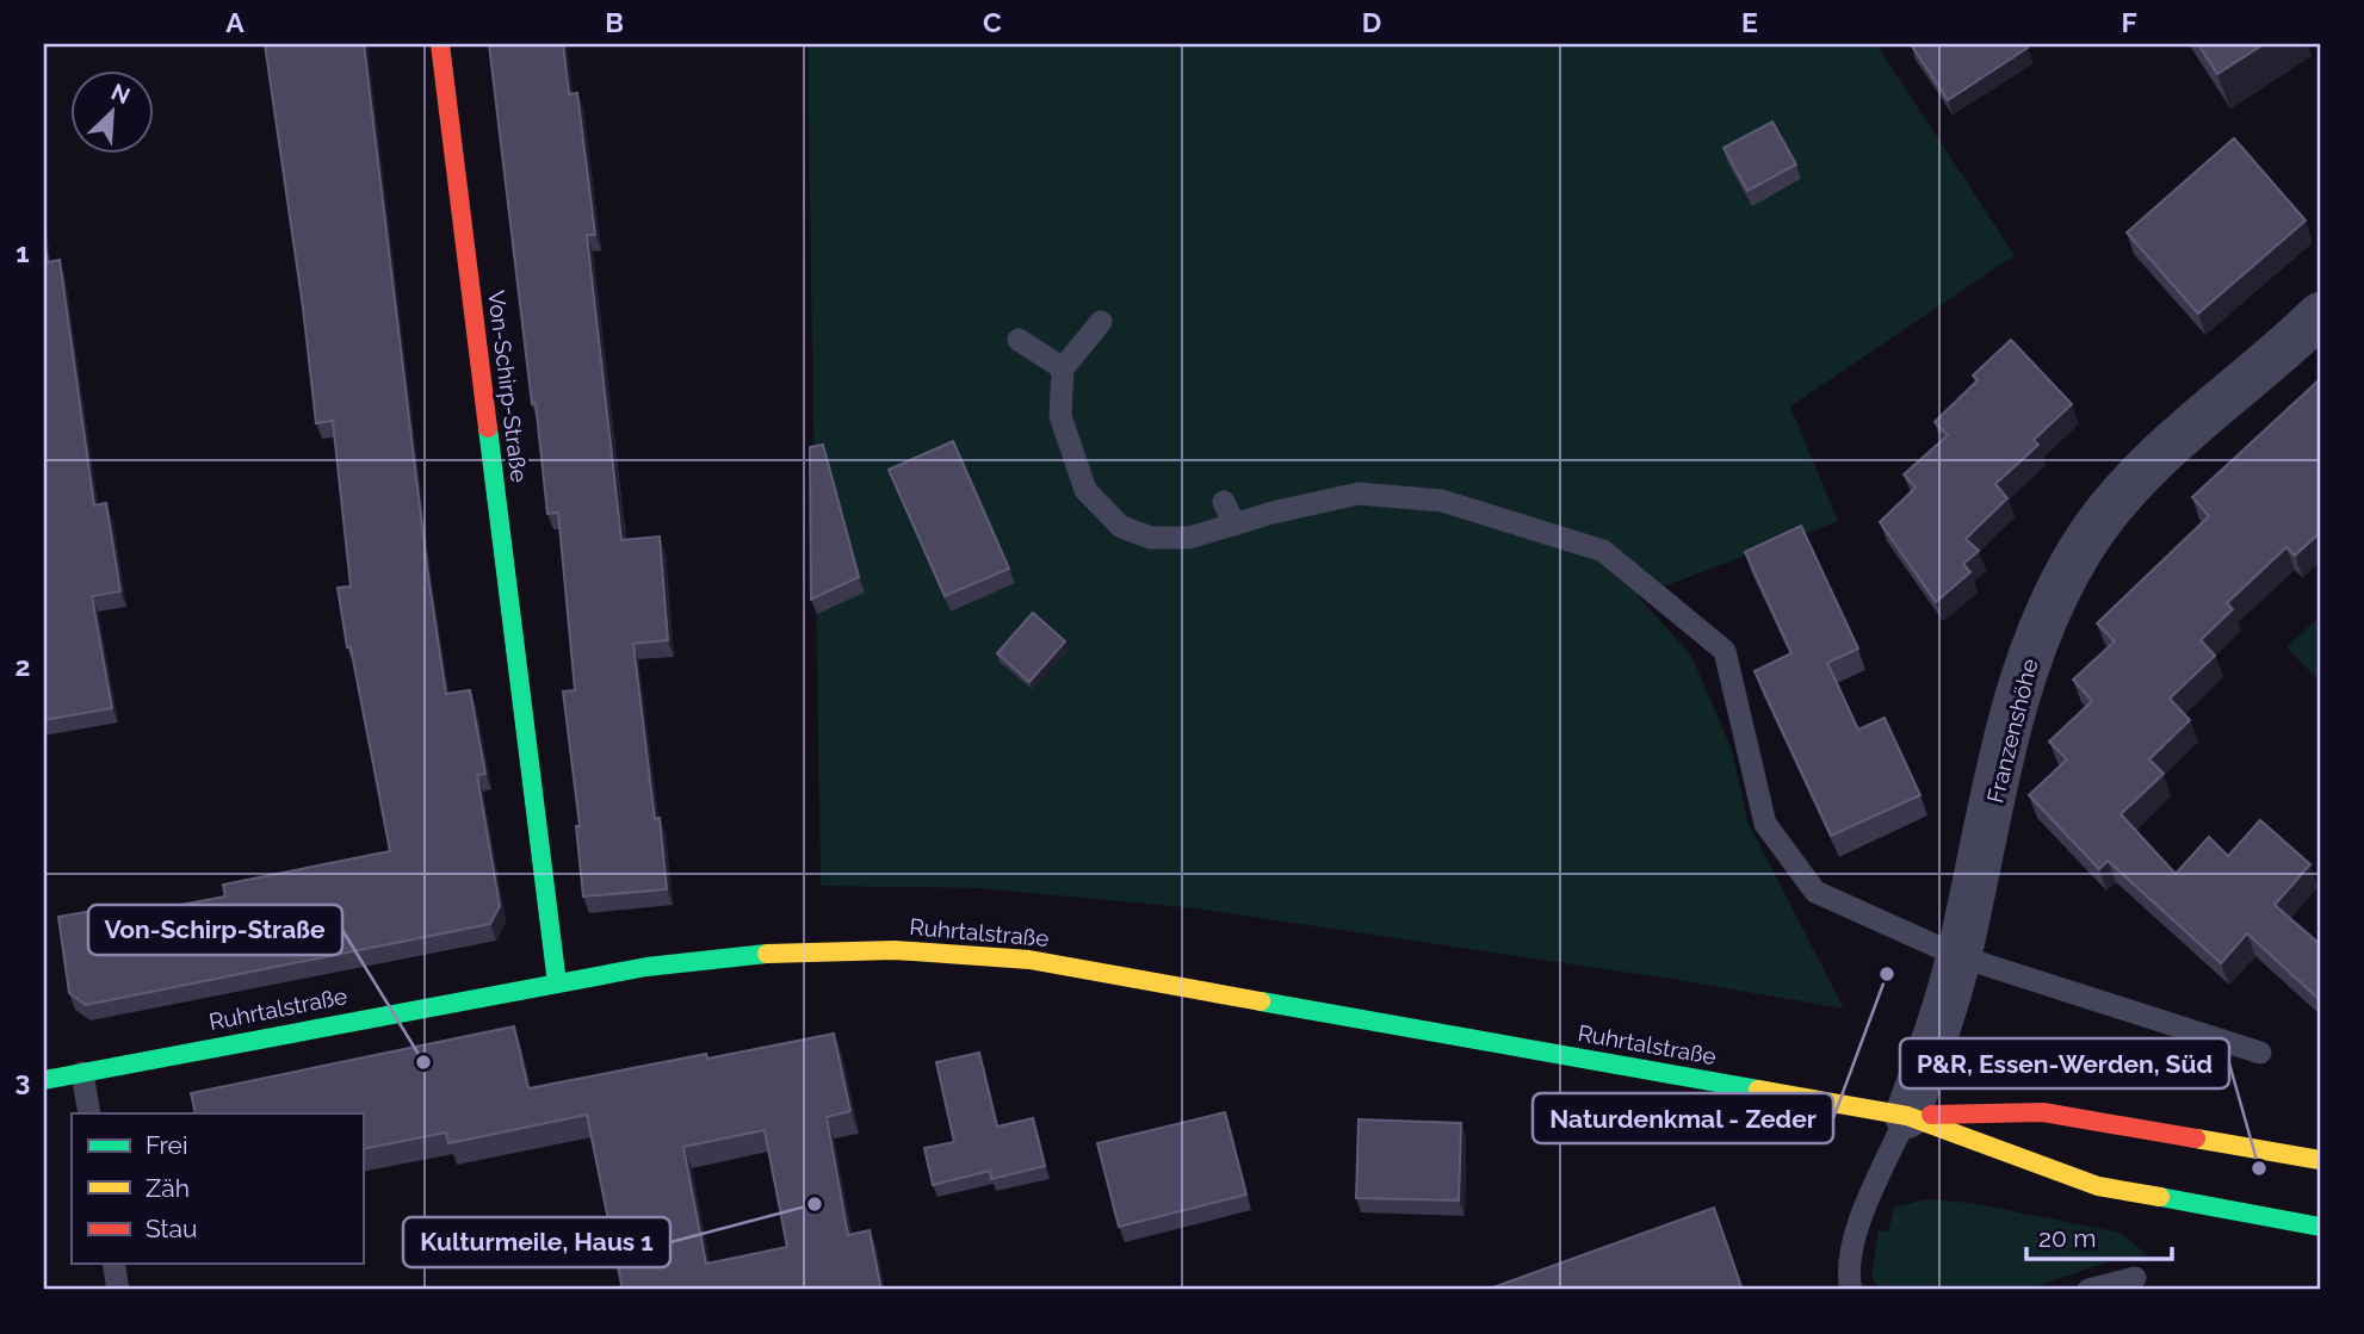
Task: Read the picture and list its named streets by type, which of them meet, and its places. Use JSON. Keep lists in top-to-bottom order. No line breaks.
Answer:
{"streets":{"main road":["Von-Schirp-Straße","Ruhrtalstraße"],"street":["Franzenshöhe"]},"crossings":[["Von-Schirp-Straße","Ruhrtalstraße"],["Franzenshöhe","Ruhrtalstraße"]],"places":["Naturdenkmal - Zeder","Von-Schirp-Straße","P&R, Essen-Werden, Süd","Kulturmeile, Haus 1"],"legend":["Frei","Zäh","Stau"],"scale_bar":"20 m","north":"top right","grid":{"columns":["A","B","C","D","E","F"],"rows":["1","2","3"]}}
